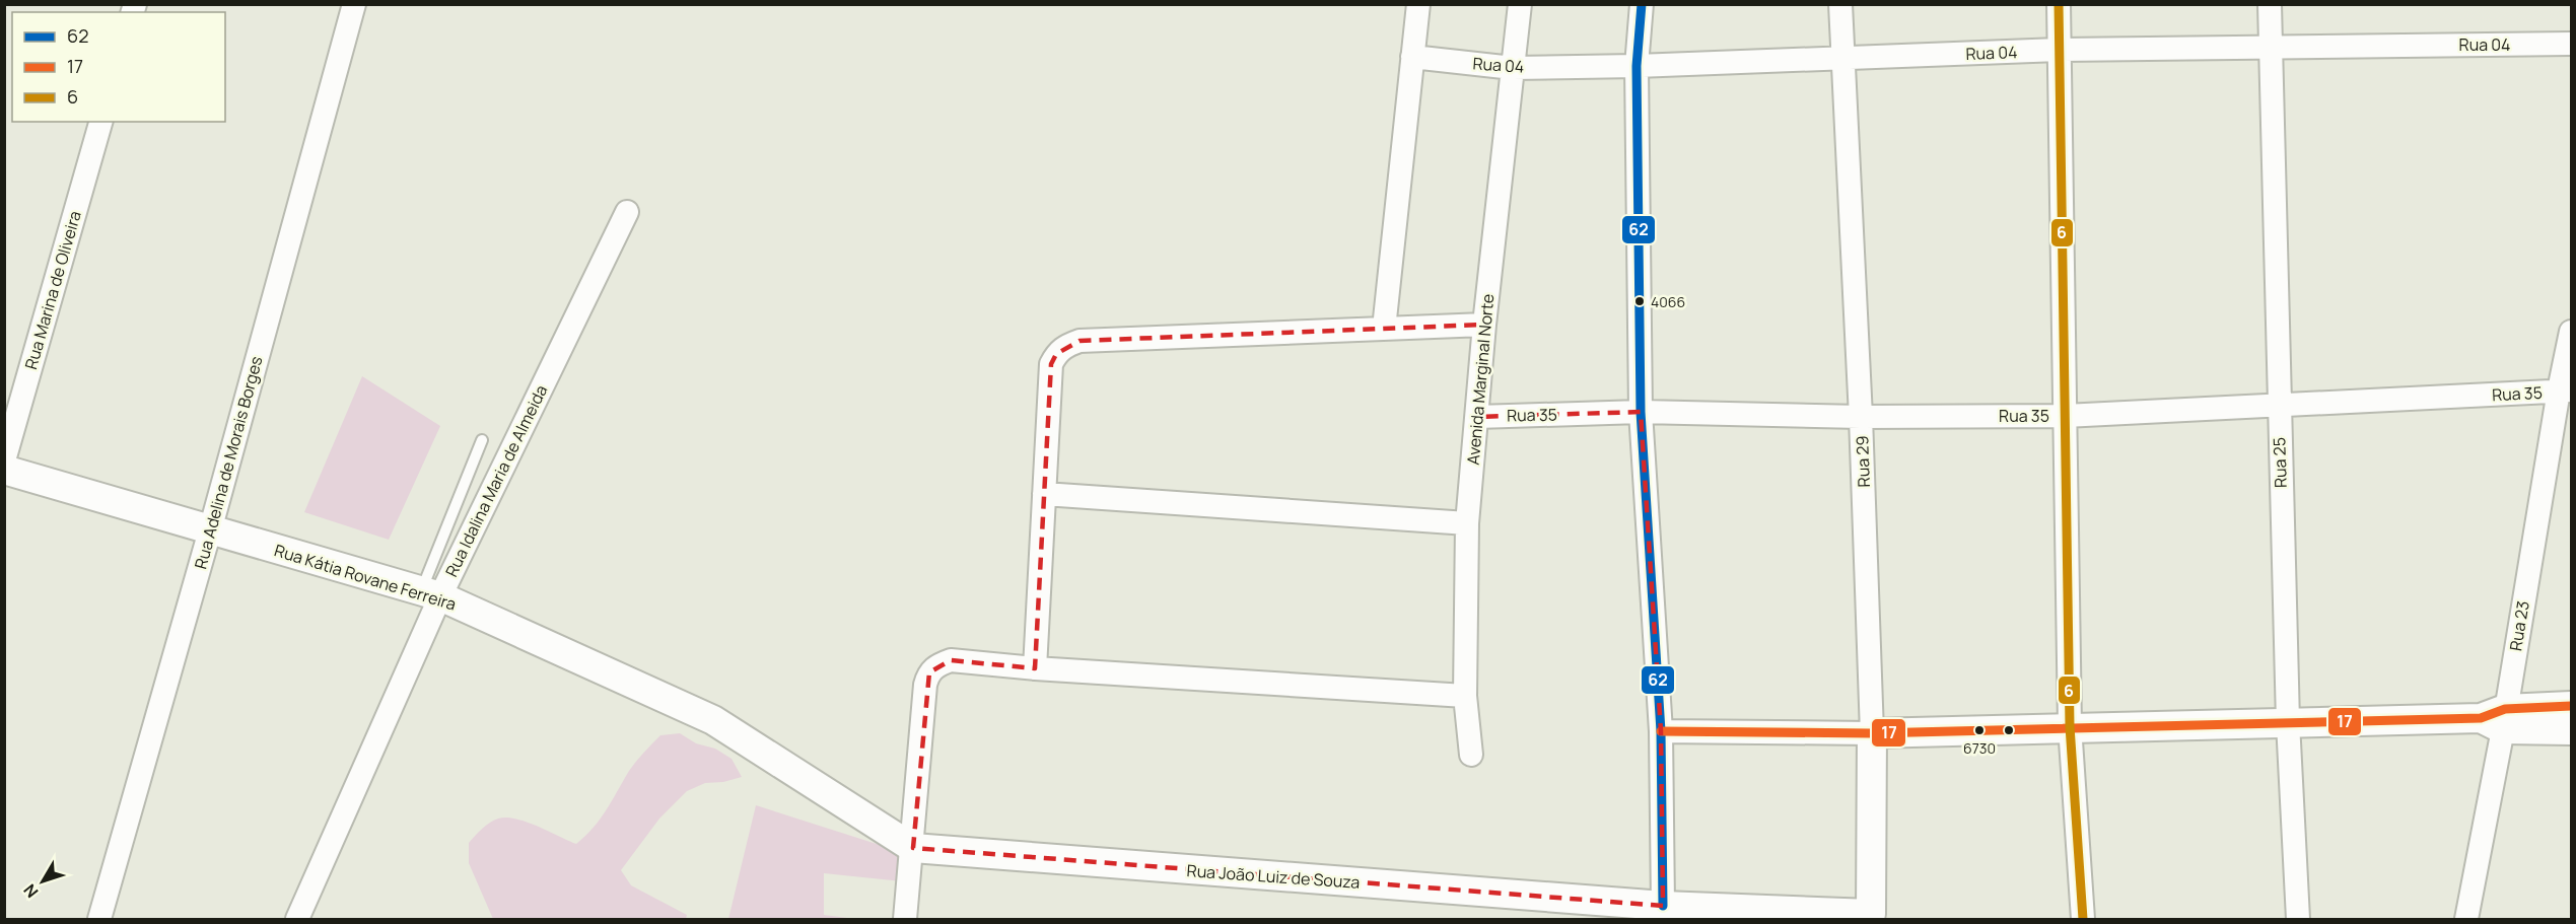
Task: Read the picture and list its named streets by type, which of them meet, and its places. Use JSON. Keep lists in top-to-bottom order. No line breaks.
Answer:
{"streets":{"street":["Rua 04","Rua Marina de Oliveira","Avenida Marginal Norte","Rua 35","Rua 29","Rua Adelina de Morais Borges","Rua 25","Rua Idalina Maria de Almeida","Rua Kátia Rovane Ferreira","Rua 23","Rua João Luiz de Souza"]},"crossings":[["Rua 04","Avenida Marginal Norte"],["Rua 04","Rua 29"],["Rua 04","Rua 25"],["Avenida Marginal Norte","Rua 35"],["Rua 35","Rua 29"],["Rua 35","Rua 25"],["Rua 35","Rua 23"],["Rua 29","Rua João Luiz de Souza"],["Rua Adelina de Morais Borges","Rua Kátia Rovane Ferreira"],["Rua Idalina Maria de Almeida","Rua Kátia Rovane Ferreira"],["Rua Kátia Rovane Ferreira","Rua João Luiz de Souza"]],"places":["4066","6730"],"lines":["transit line 62","transit line 6","transit line 17"],"legend":["62","17","6"],"north":"bottom left"}
